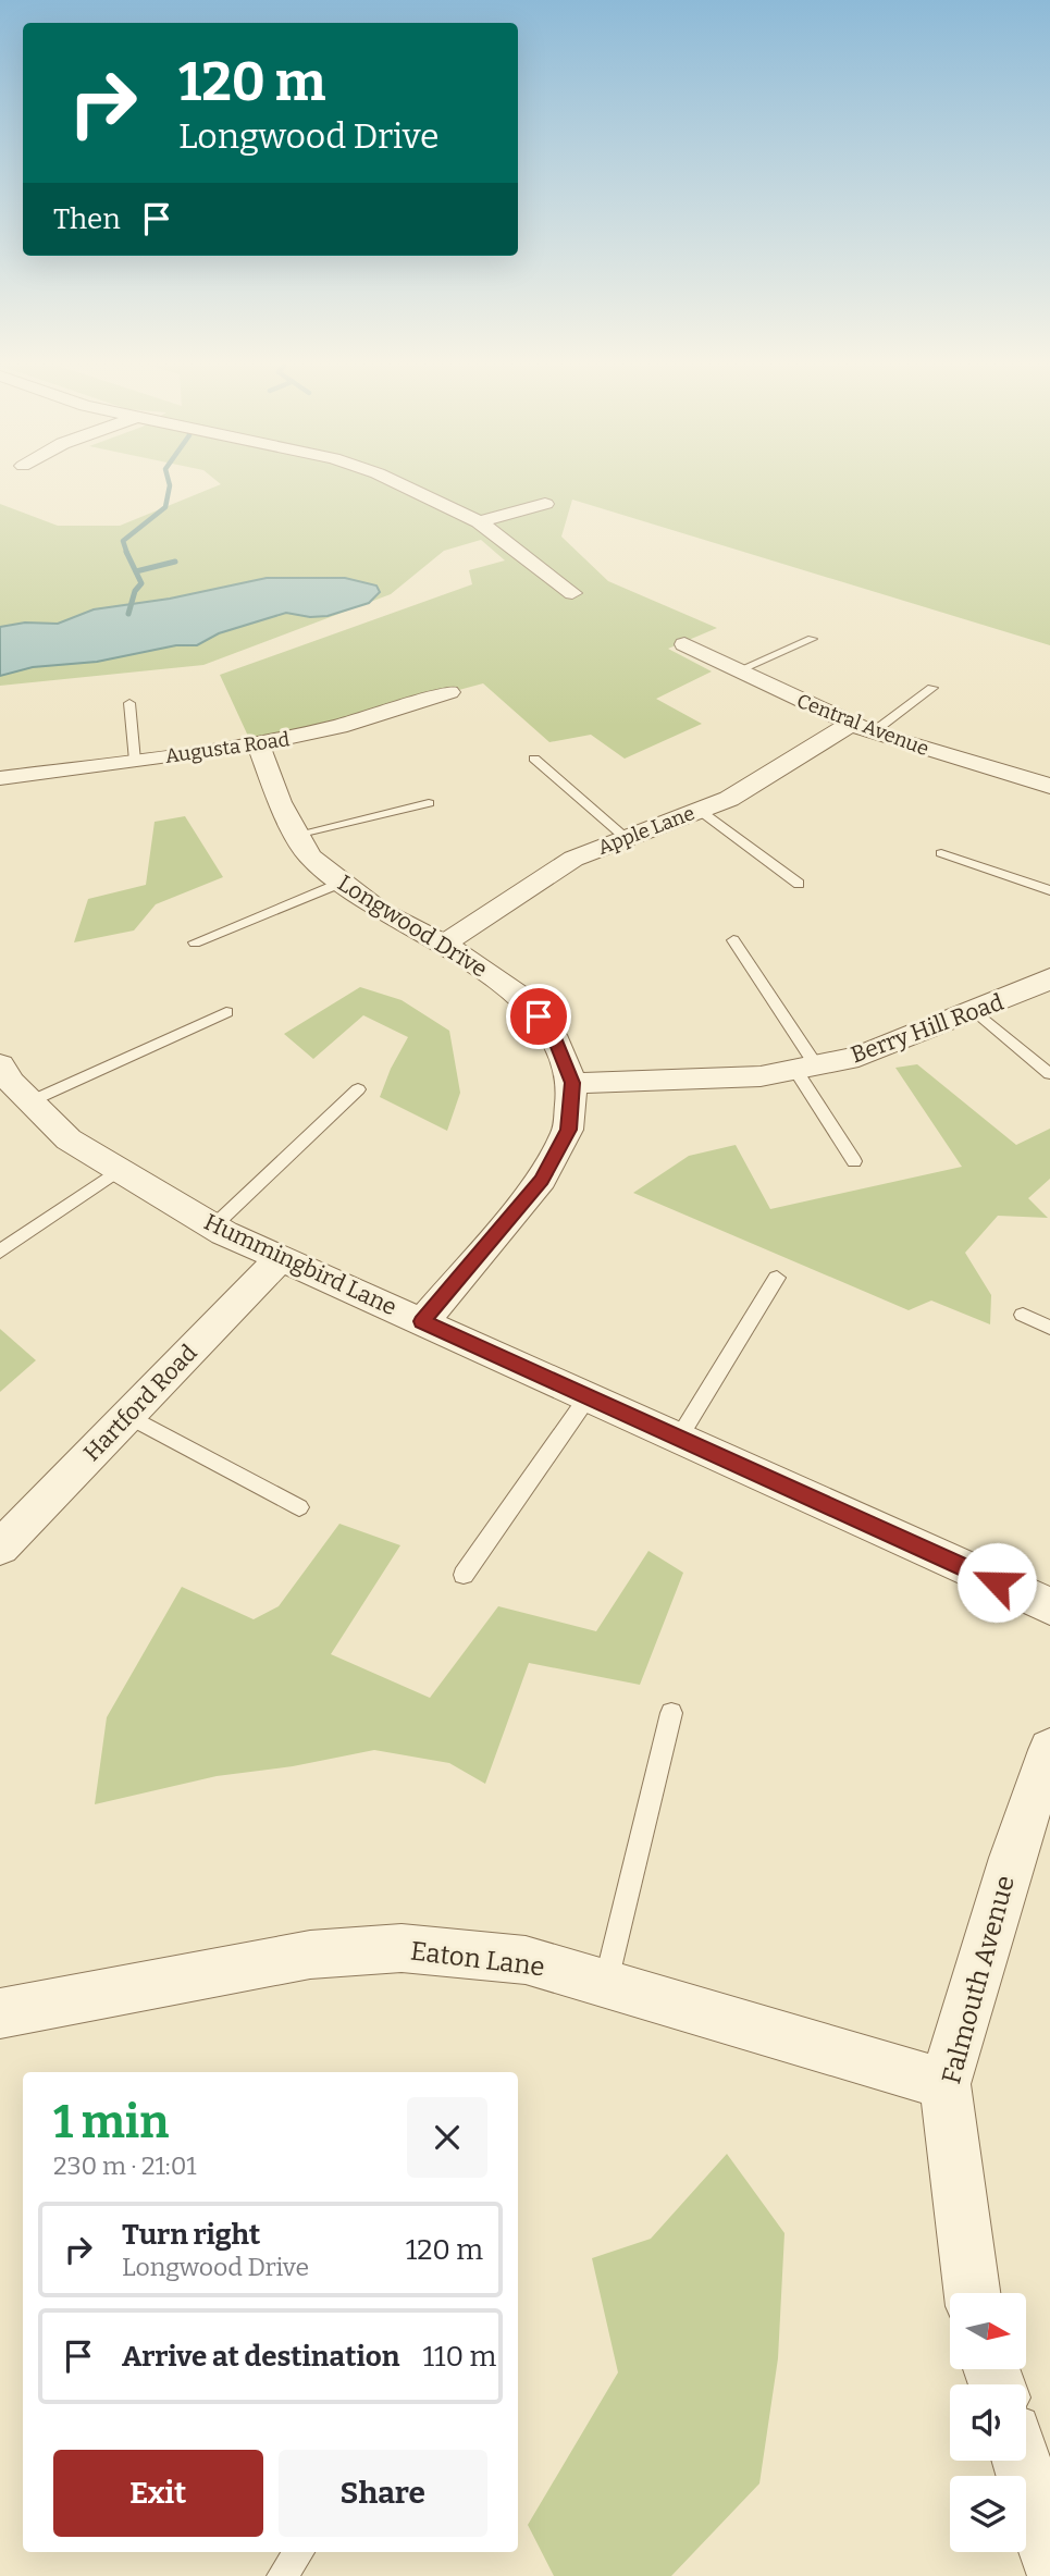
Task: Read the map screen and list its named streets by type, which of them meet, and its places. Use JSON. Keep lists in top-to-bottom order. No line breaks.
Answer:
{"streets":{"street":["Central Avenue","Augusta Road","Apple Lane","Longwood Drive","Berry Hill Road","Hummingbird Lane","Hartford Road","Eaton Lane","Falmouth Avenue"]},"crossings":[["Central Avenue","Apple Lane"],["Augusta Road","Longwood Drive"],["Apple Lane","Longwood Drive"],["Longwood Drive","Berry Hill Road"],["Longwood Drive","Hummingbird Lane"],["Hummingbird Lane","Hartford Road"],["Eaton Lane","Falmouth Avenue"]],"north":"right","page":{"turn":["120 m","Longwood Drive"],"then":"Then","heading":["1 min","230 m · 21:01"],"list":[{"name":"Turn right","note":"Longwood Drive","value":"120 m"},{"name":"Arrive at destination","value":"110 m"}],"buttons":["Exit","Share"]}}
